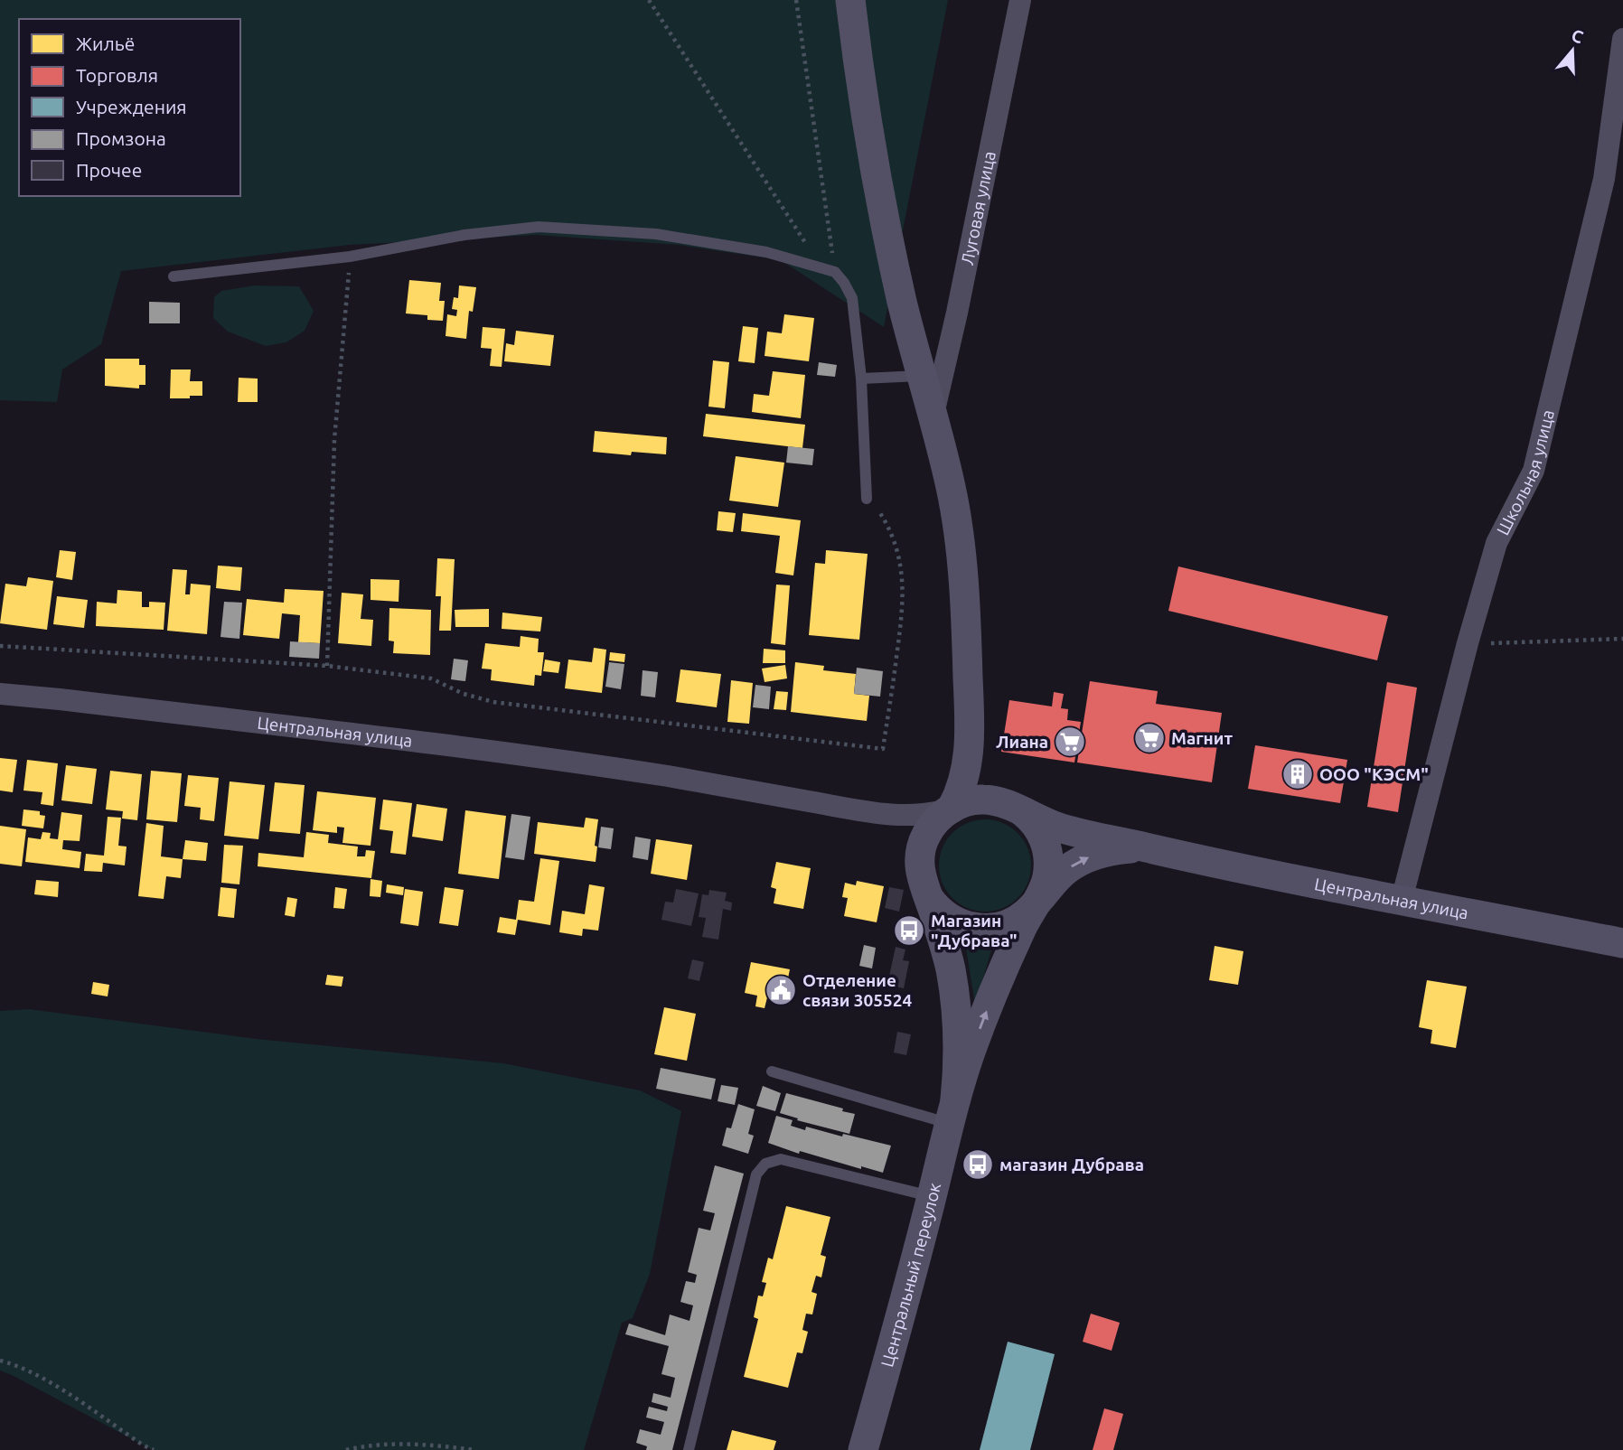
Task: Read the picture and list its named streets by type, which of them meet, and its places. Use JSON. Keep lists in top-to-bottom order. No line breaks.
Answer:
{"streets":{"main road":["Центральная улица","Центральный переулок"],"street":["Луговая улица","Школьная улица"]},"crossings":[["Школьная улица","Центральная улица"]],"places":{"supermarket":["Магнит","Лиана"],"building":["ООО \"КЭСМ\""],"bus stop":["Магазин \"Дубрава\"","магазин Дубрава"],"public building":["Отделение связи 305524"]},"legend":["Жильё","Торговля","Учреждения","Промзона","Прочее"],"north":"top"}
